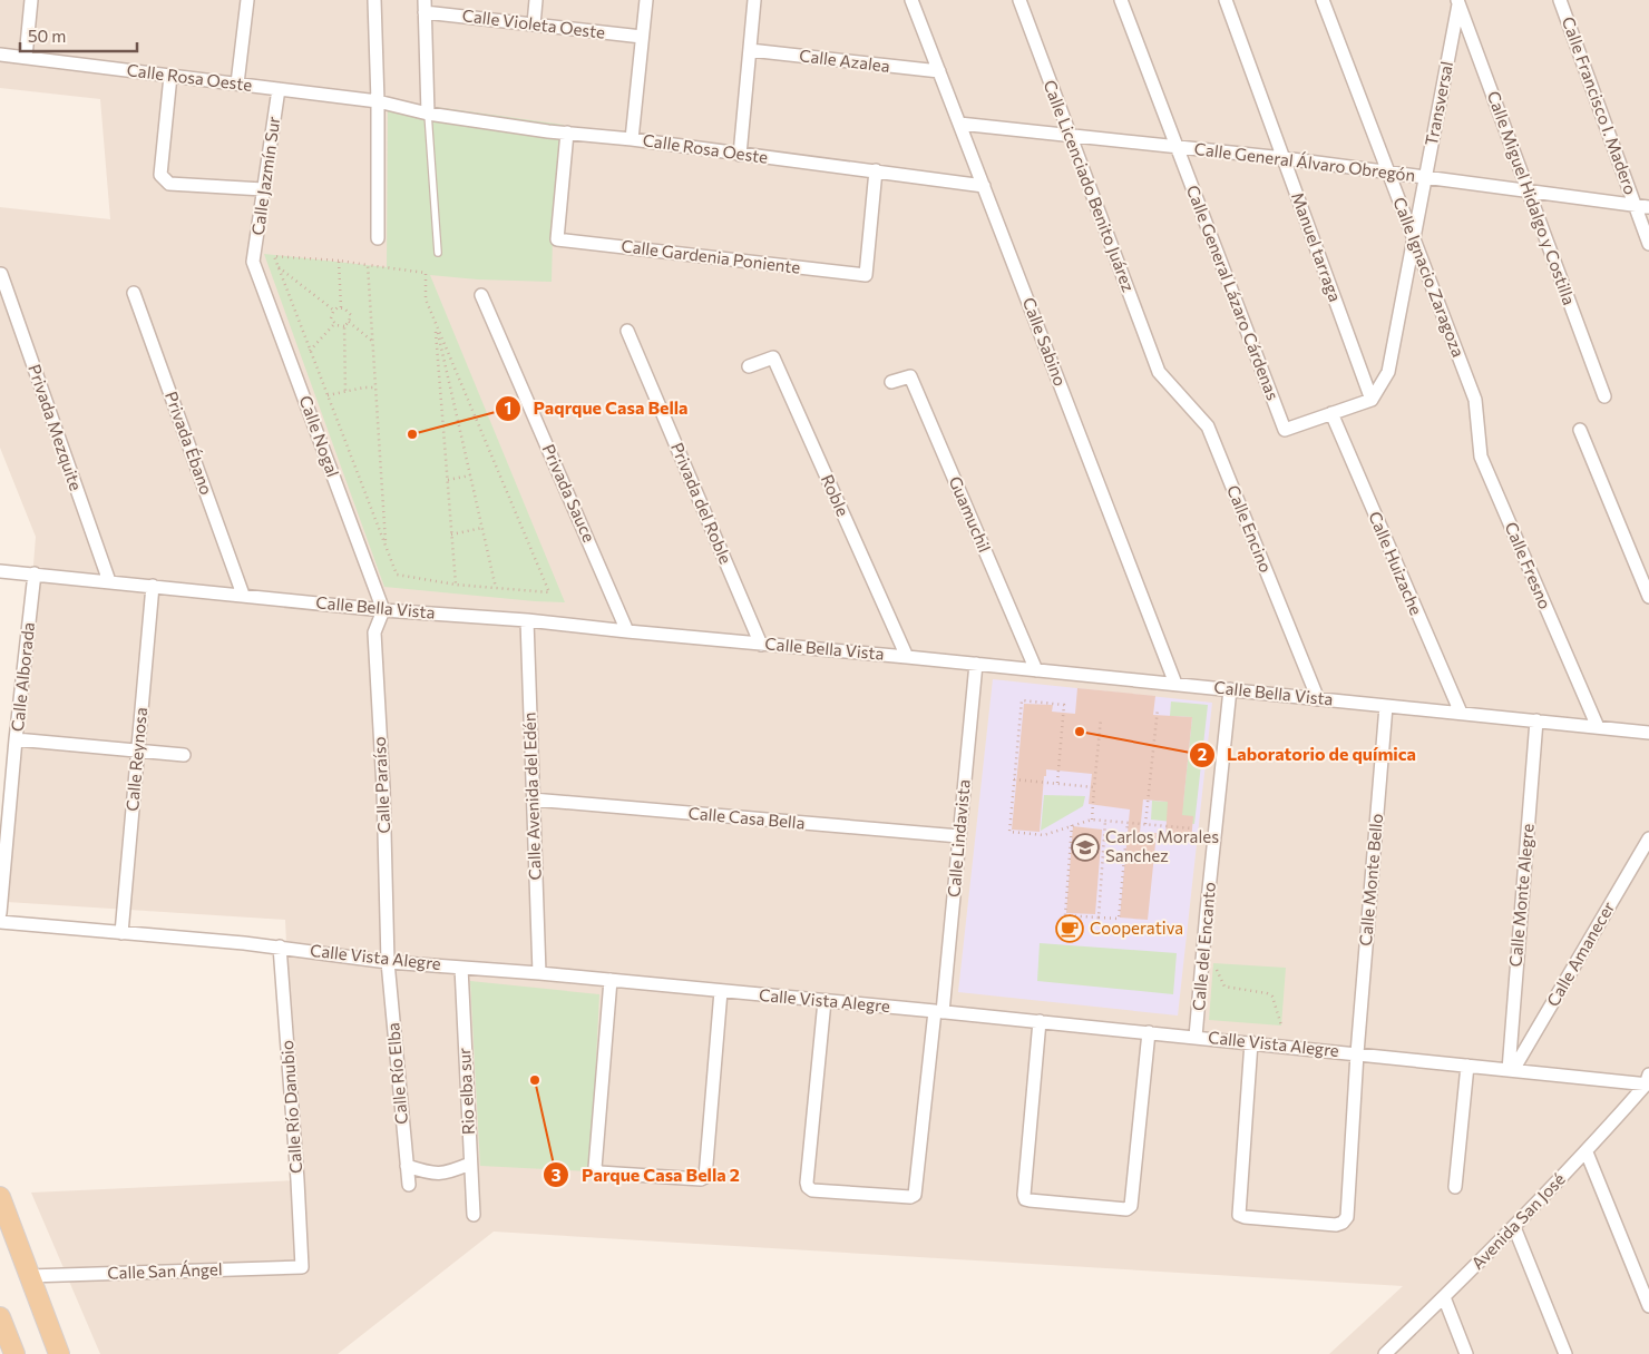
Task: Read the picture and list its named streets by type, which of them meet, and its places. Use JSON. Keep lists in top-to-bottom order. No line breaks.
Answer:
{"streets":{"street":["Calle Violeta Oeste","Calle Azalea","Calle Rosa Oeste","Transversal","Calle Francisco I. Madero","Calle General Álvaro Obregón","Calle Jazmín Sur","Calle Licenciado Benito Juárez","Calle Miguel Hidalgo y Costilla","Manuel tarraga","Calle Gardenia Poniente","Calle Ignacio Zaragoza","Calle General Lázaro Cárdenas","Calle Sabino","Privada Mezquite","Calle Nogal","Privada Ébano","Privada Sauce","Roble","Privada del Roble","Guamuchil","Calle Encino","Calle Huizache","Calle Fresno","Calle Bella Vista","Calle Alborada","Calle Reynosa","Calle Paraíso","Calle Avenida del Edén","Calle Casa Bella","Calle Lindavista","Calle Monte Bello","Calle Monte Alegre","Calle del Encanto","Calle Amanecer","Calle Vista Alegre","Calle Río Elba","Rio elba sur","Calle Río Danubio","Avenida San José","Calle San Ángel"]},"crossings":[["Calle Azalea","Calle Sabino"],["Calle Rosa Oeste","Calle Jazmín Sur"],["Calle Rosa Oeste","Calle Gardenia Poniente"],["Calle Rosa Oeste","Calle Sabino"],["Transversal","Calle General Álvaro Obregón"],["Transversal","Calle Miguel Hidalgo y Costilla"],["Transversal","Manuel tarraga"],["Transversal","Calle Ignacio Zaragoza"],["Calle Francisco I. Madero","Calle General Álvaro Obregón"],["Calle General Álvaro Obregón","Calle Licenciado Benito Juárez"],["Calle General Álvaro Obregón","Calle Miguel Hidalgo y Costilla"],["Calle General Álvaro Obregón","Manuel tarraga"],["Calle General Álvaro Obregón","Calle Ignacio Zaragoza"],["Calle General Álvaro Obregón","Calle General Lázaro Cárdenas"],["Calle General Álvaro Obregón","Calle Sabino"],["Calle Jazmín Sur","Calle Nogal"],["Calle Licenciado Benito Juárez","Calle Encino"],["Calle Ignacio Zaragoza","Calle Fresno"],["Calle General Lázaro Cárdenas","Calle Huizache"],["Calle Sabino","Calle Bella Vista"],["Privada Mezquite","Calle Bella Vista"],["Calle Nogal","Calle Bella Vista"],["Calle Nogal","Calle Paraíso"],["Privada Ébano","Calle Bella Vista"],["Privada Sauce","Calle Bella Vista"],["Roble","Calle Bella Vista"],["Privada del Roble","Calle Bella Vista"],["Guamuchil","Calle Bella Vista"],["Calle Encino","Calle Bella Vista"],["Calle Huizache","Calle Bella Vista"],["Calle Fresno","Calle Bella Vista"],["Calle Bella Vista","Calle Alborada"],["Calle Bella Vista","Calle Reynosa"],["Calle Bella Vista","Calle Paraíso"],["Calle Bella Vista","Calle Avenida del Edén"],["Calle Bella Vista","Calle Lindavista"],["Calle Bella Vista","Calle Monte Bello"],["Calle Bella Vista","Calle Monte Alegre"],["Calle Bella Vista","Calle del Encanto"],["Calle Reynosa","Calle Vista Alegre"],["Calle Paraíso","Calle Vista Alegre"],["Calle Paraíso","Calle Río Elba"],["Calle Avenida del Edén","Calle Casa Bella"],["Calle Avenida del Edén","Calle Vista Alegre"],["Calle Casa Bella","Calle Lindavista"],["Calle Lindavista","Calle Vista Alegre"],["Calle Monte Bello","Calle Vista Alegre"],["Calle Monte Alegre","Calle Amanecer"],["Calle Monte Alegre","Calle Vista Alegre"],["Calle del Encanto","Calle Vista Alegre"],["Calle Amanecer","Calle Vista Alegre"],["Calle Vista Alegre","Calle Río Elba"],["Calle Vista Alegre","Rio elba sur"],["Calle Vista Alegre","Calle Río Danubio"],["Calle Vista Alegre","Avenida San José"],["Calle Río Danubio","Calle San Ángel"]],"places":{"other":["Paqrque Casa Bella","Laboratorio de química","Parque Casa Bella 2"],"school or university":["Carlos Morales Sanchez"],"cafe":["Cooperativa"]},"scale_bar":"50 m"}
